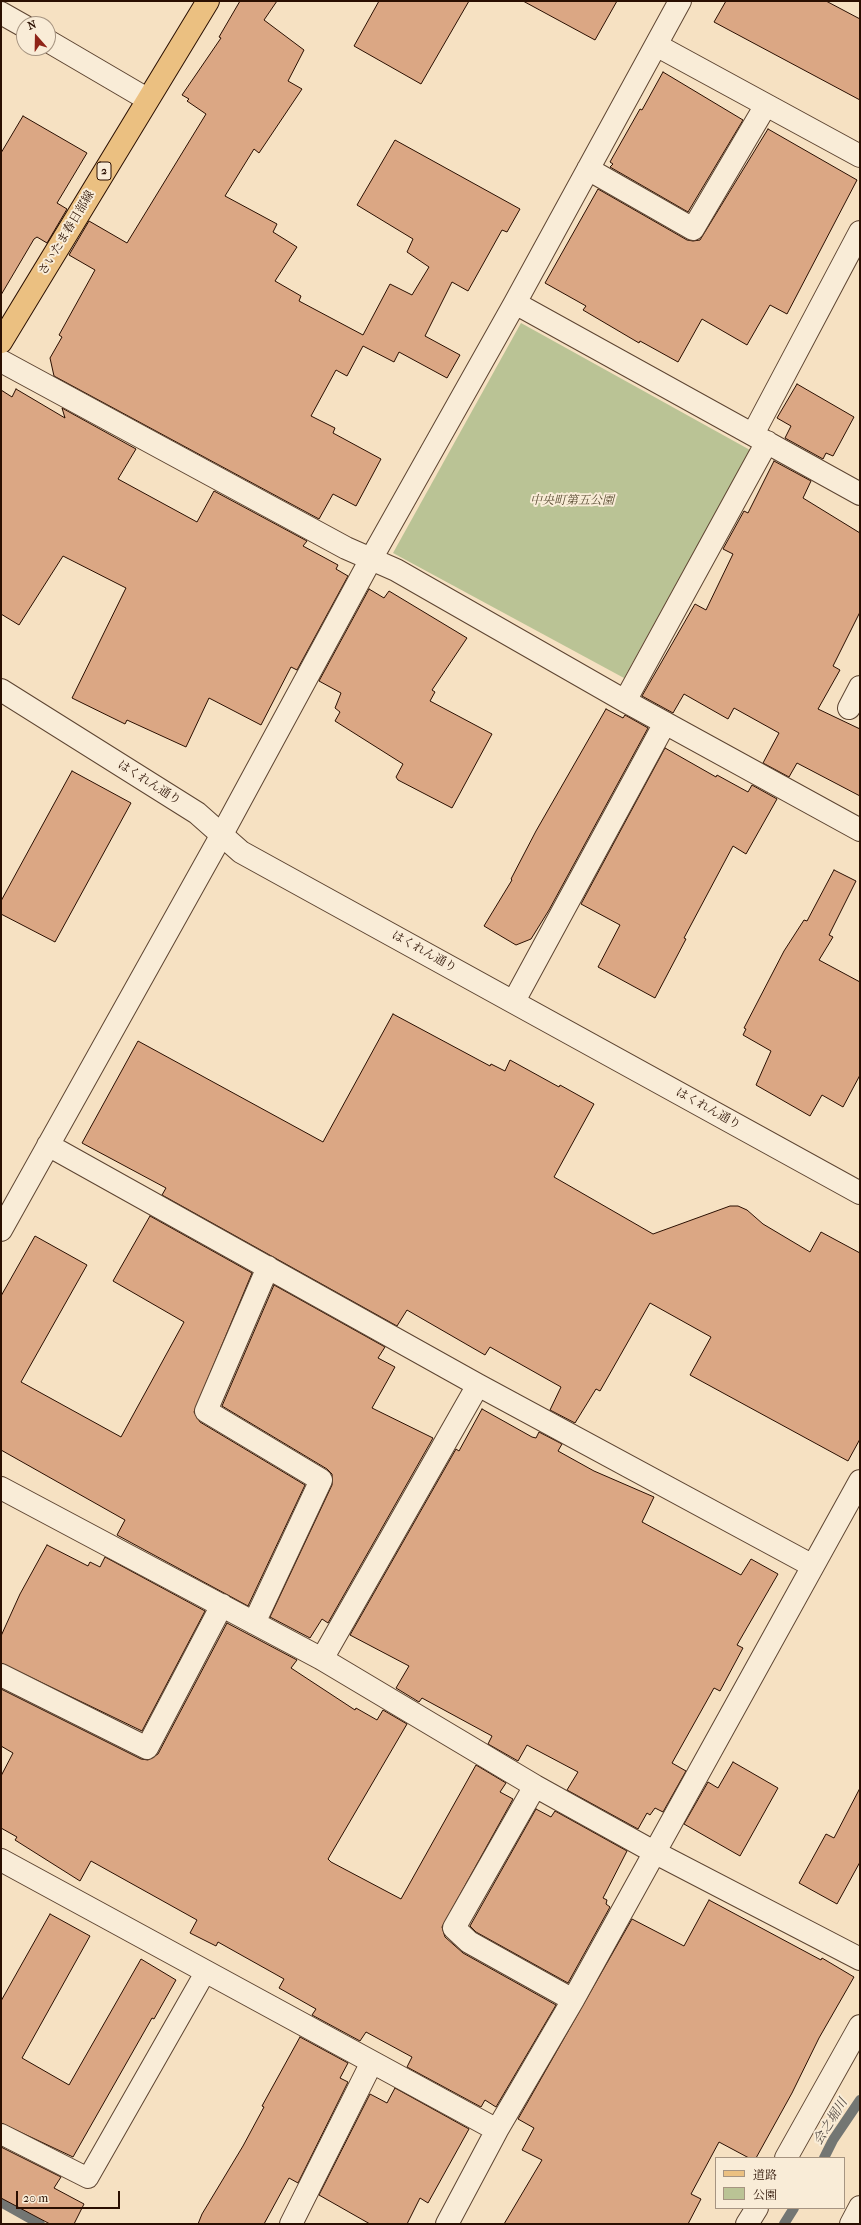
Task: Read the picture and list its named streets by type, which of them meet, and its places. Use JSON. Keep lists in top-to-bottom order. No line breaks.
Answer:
{"streets":{"main road":["2","さいたま春日部線"],"street":["はくれん通り"]},"water":["会之堀川"],"parks":["中央町第五公園"],"legend":["道路","公園"],"scale_bar":"20 m","north":"top"}
